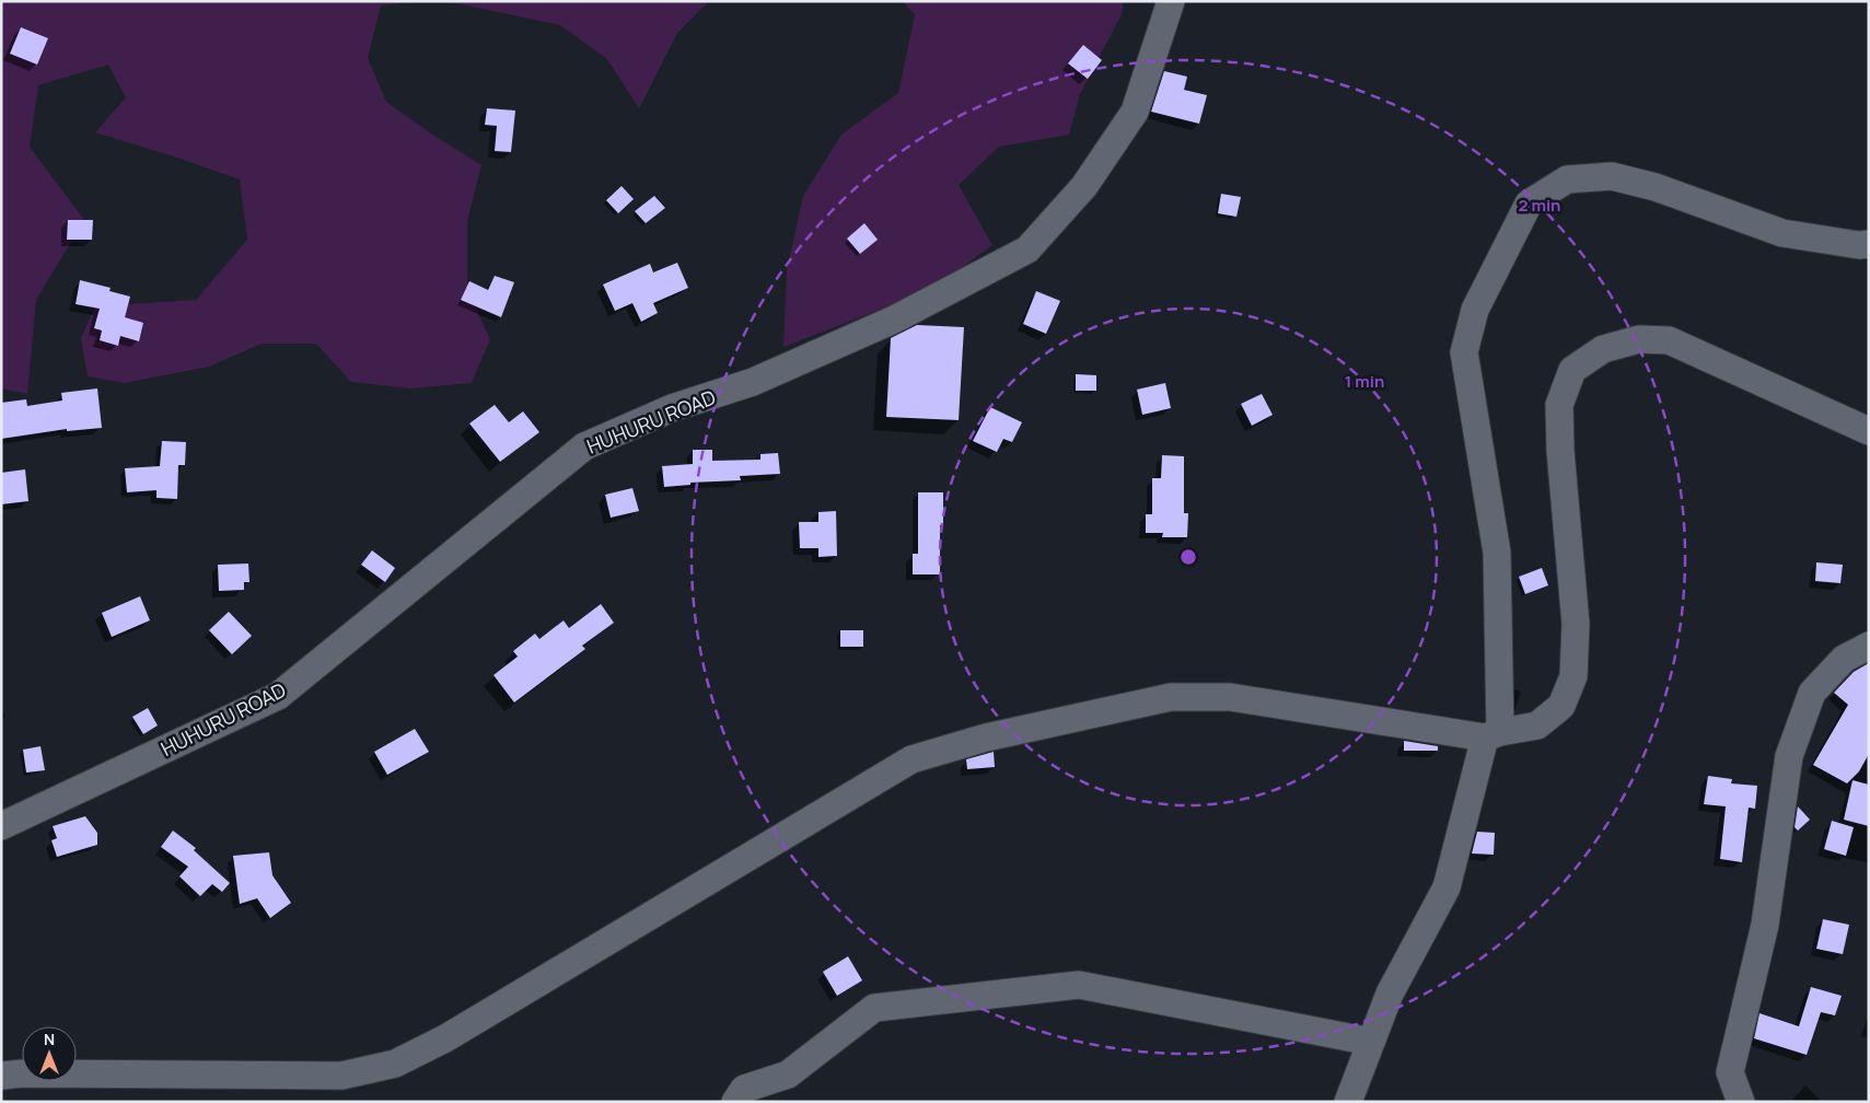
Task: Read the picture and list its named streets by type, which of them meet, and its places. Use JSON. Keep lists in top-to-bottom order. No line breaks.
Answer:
{"streets":{"street":["HUHURU ROAD"]},"north":"top","rings":["2 min","1 min"]}
